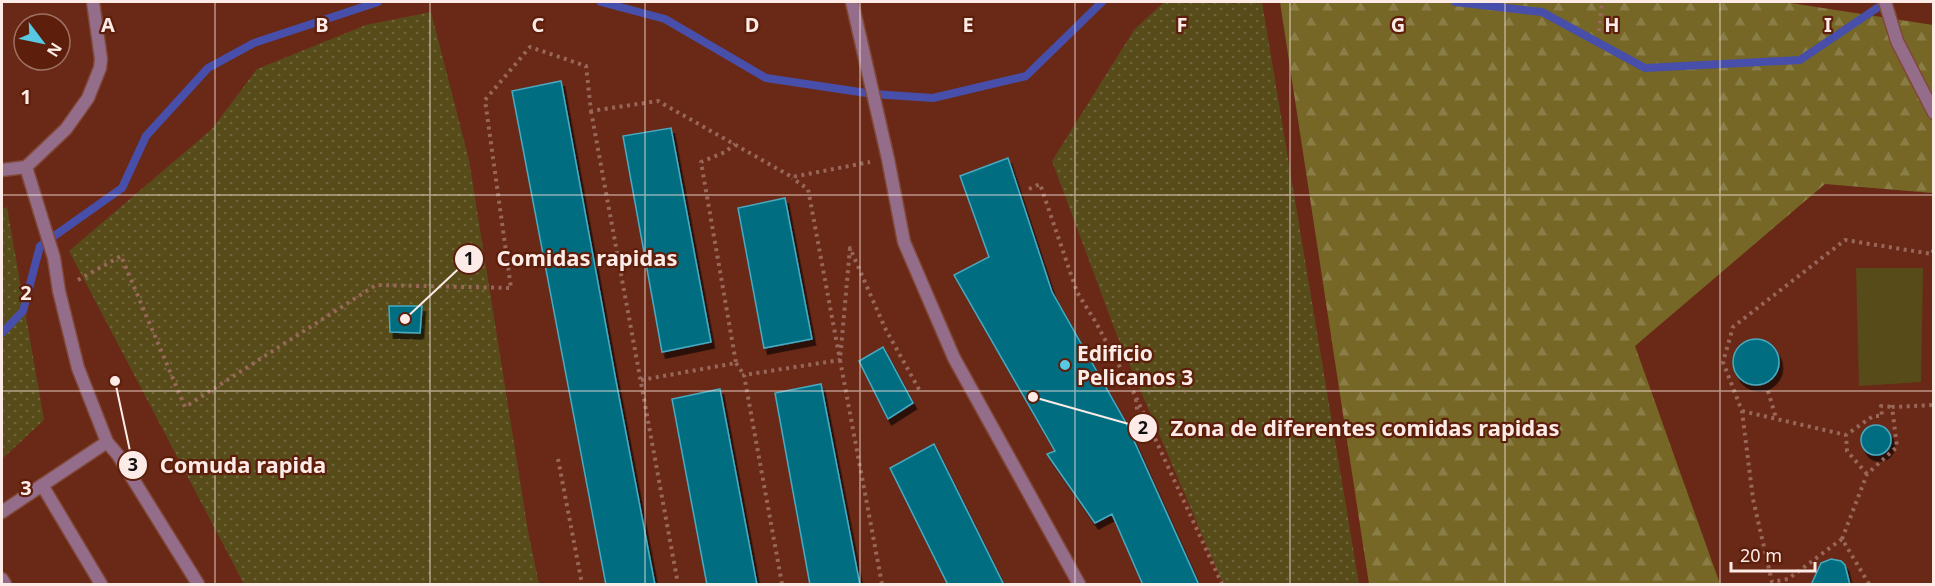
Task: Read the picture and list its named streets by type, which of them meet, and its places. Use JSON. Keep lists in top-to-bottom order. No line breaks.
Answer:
{"places":["Comidas rapidas","Edificio Pelicanos 3","Comuda rapida","Zona de diferentes comidas rapidas"],"scale_bar":"20 m","north":"bottom right","grid":{"columns":["A","B","C","D","E","F","G","H","I"],"rows":["1","2","3"]}}
